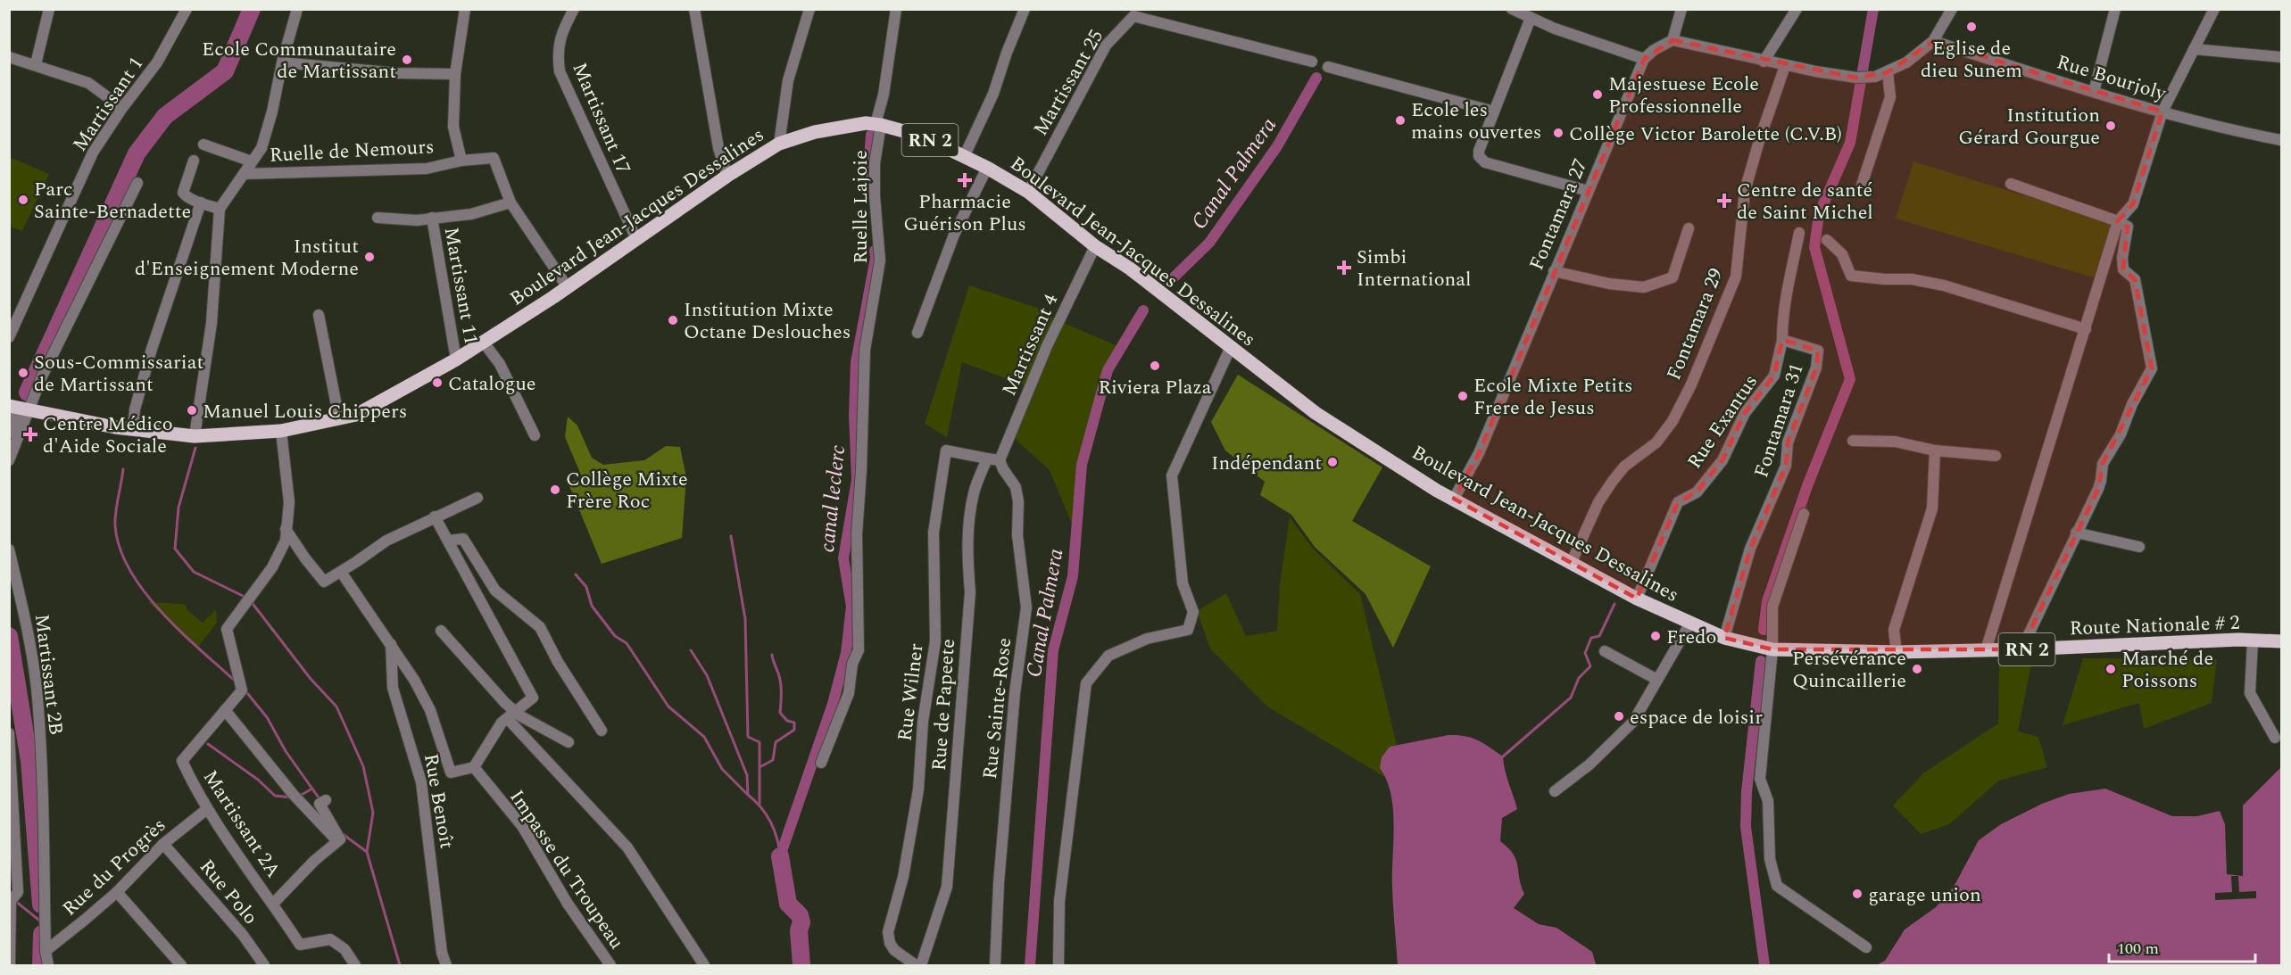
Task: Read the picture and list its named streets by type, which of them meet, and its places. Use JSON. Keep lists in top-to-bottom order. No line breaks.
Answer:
{"streets":{"main road":["RN 2","Boulevard Jean-Jacques Dessalines","Route Nationale # 2"],"street":["Rue Bourjoly","Martissant 25","Martissant 1","Martissant 17","Ruelle de Nemours","Ruelle Lajoie","Fontamara 27","Martissant 11","Fontamara 29","Martissant 4","Fontamara 31","Rue Exantus","Martissant 2B","Rue Wilner","Rue de Papeete","Rue Sainte-Rose","Rue Benoît","Martissant 2A","Rue du Progrès","Impasse du Troupeau","Rue Polo"]},"crossings":[["Martissant 25","Boulevard Jean-Jacques Dessalines"],["Martissant 17","Boulevard Jean-Jacques Dessalines"],["Ruelle Lajoie","Boulevard Jean-Jacques Dessalines"],["Fontamara 27","Boulevard Jean-Jacques Dessalines"],["Boulevard Jean-Jacques Dessalines","Martissant 11"],["Boulevard Jean-Jacques Dessalines","Fontamara 29"],["Boulevard Jean-Jacques Dessalines","Martissant 4"],["Boulevard Jean-Jacques Dessalines","Fontamara 31"],["Boulevard Jean-Jacques Dessalines","Rue Exantus"],["Boulevard Jean-Jacques Dessalines","Route Nationale # 2"],["Boulevard Jean-Jacques Dessalines","Martissant 2A"],["Martissant 4","Rue Sainte-Rose"],["Fontamara 31","Rue Exantus"],["Martissant 2B","Rue du Progrès"],["Rue Wilner","Rue de Papeete"],["Martissant 2A","Rue du Progrès"],["Rue du Progrès","Rue Polo"]],"water":["Canal Palmera","canal leclerc"],"places":{"other":["Eglise de dieu Sunem","Ecole Communautaire de Martissant","Majestuese Ecole Professionnelle","Ecole les mains ouvertes","Institution Gérard Gourgue","Collège Victor Barolette (C.V.B)","Parc Sainte-Bernadette","Institut d'Enseignement Moderne","Institution Mixte Octane Deslouches","Riviera Plaza","Sous-Commissariat de Martissant","Catalogue","Ecole Mixte Petits Frere de Jesus","Manuel Louis Chippers","Indépendant","Collège Mixte Frère Roc","Fredo","Persévérance Quincaillerie","Marché de Poissons","espace de loisir","garage union"],"health":["Pharmacie Guérison Plus","Centre de santé de Saint Michel","Simbi International","Centre Médico d'Aide Sociale"]},"scale_bar":"100 m"}
